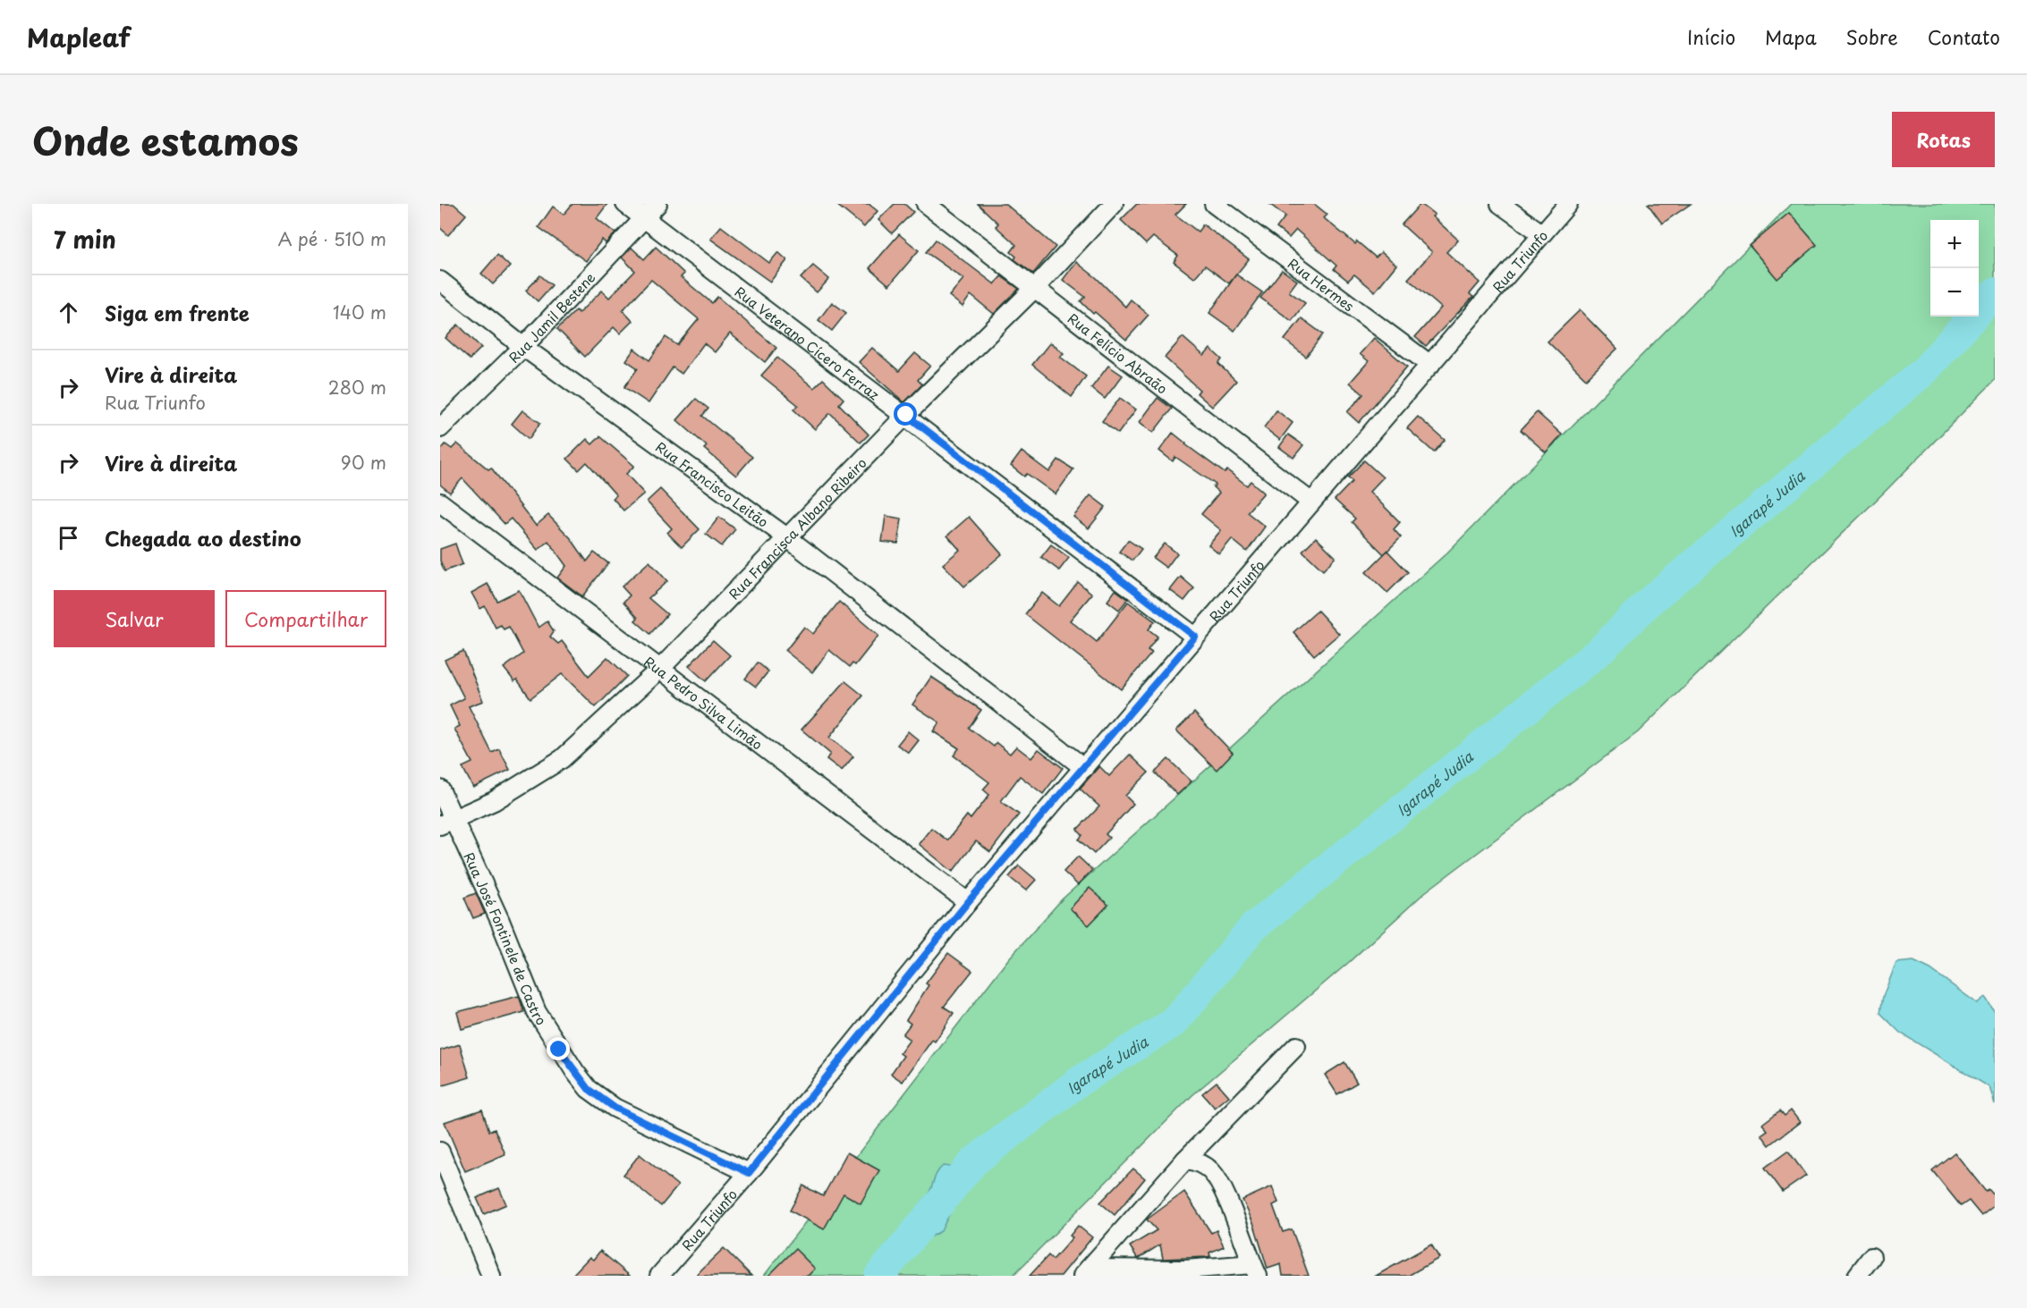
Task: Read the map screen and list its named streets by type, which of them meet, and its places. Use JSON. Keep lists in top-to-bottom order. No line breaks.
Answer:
{"streets":{"street":["Rua Triunfo","Rua Hermes","Rua Jamil Bestene","Rua Veterano Cícero Ferraz","Rua Felício Abraão","Rua Francisco Leitão","Rua Francisca Albano Ribeiro","Rua Pedro Silva Limão","Rua José Fontinele de Castro"]},"crossings":[["Rua Triunfo","Rua Hermes"],["Rua Triunfo","Rua Veterano Cícero Ferraz"],["Rua Triunfo","Rua Felício Abraão"],["Rua Triunfo","Rua Francisco Leitão"],["Rua Triunfo","Rua Pedro Silva Limão"],["Rua Triunfo","Rua José Fontinele de Castro"],["Rua Jamil Bestene","Rua Veterano Cícero Ferraz"],["Rua Jamil Bestene","Rua Francisco Leitão"],["Rua Veterano Cícero Ferraz","Rua Francisca Albano Ribeiro"],["Rua Felício Abraão","Rua Francisca Albano Ribeiro"],["Rua Francisco Leitão","Rua Francisca Albano Ribeiro"],["Rua Francisca Albano Ribeiro","Rua Pedro Silva Limão"],["Rua Francisca Albano Ribeiro","Rua José Fontinele de Castro"]],"water":["Igarapé Judia"],"page":{"header":"Mapleaf","nav":["Início","Mapa","Sobre","Contato"],"title":"Onde estamos","buttons":["Rotas",["Salvar","Compartilhar"]],"heading":["7 min","A pé · 510 m"],"map_buttons":["+","−"],"list":[["Siga em frente","140 m"],["Vire à direita","Rua Triunfo","280 m"],["Vire à direita","90 m"],"Chegada ao destino"]}}
